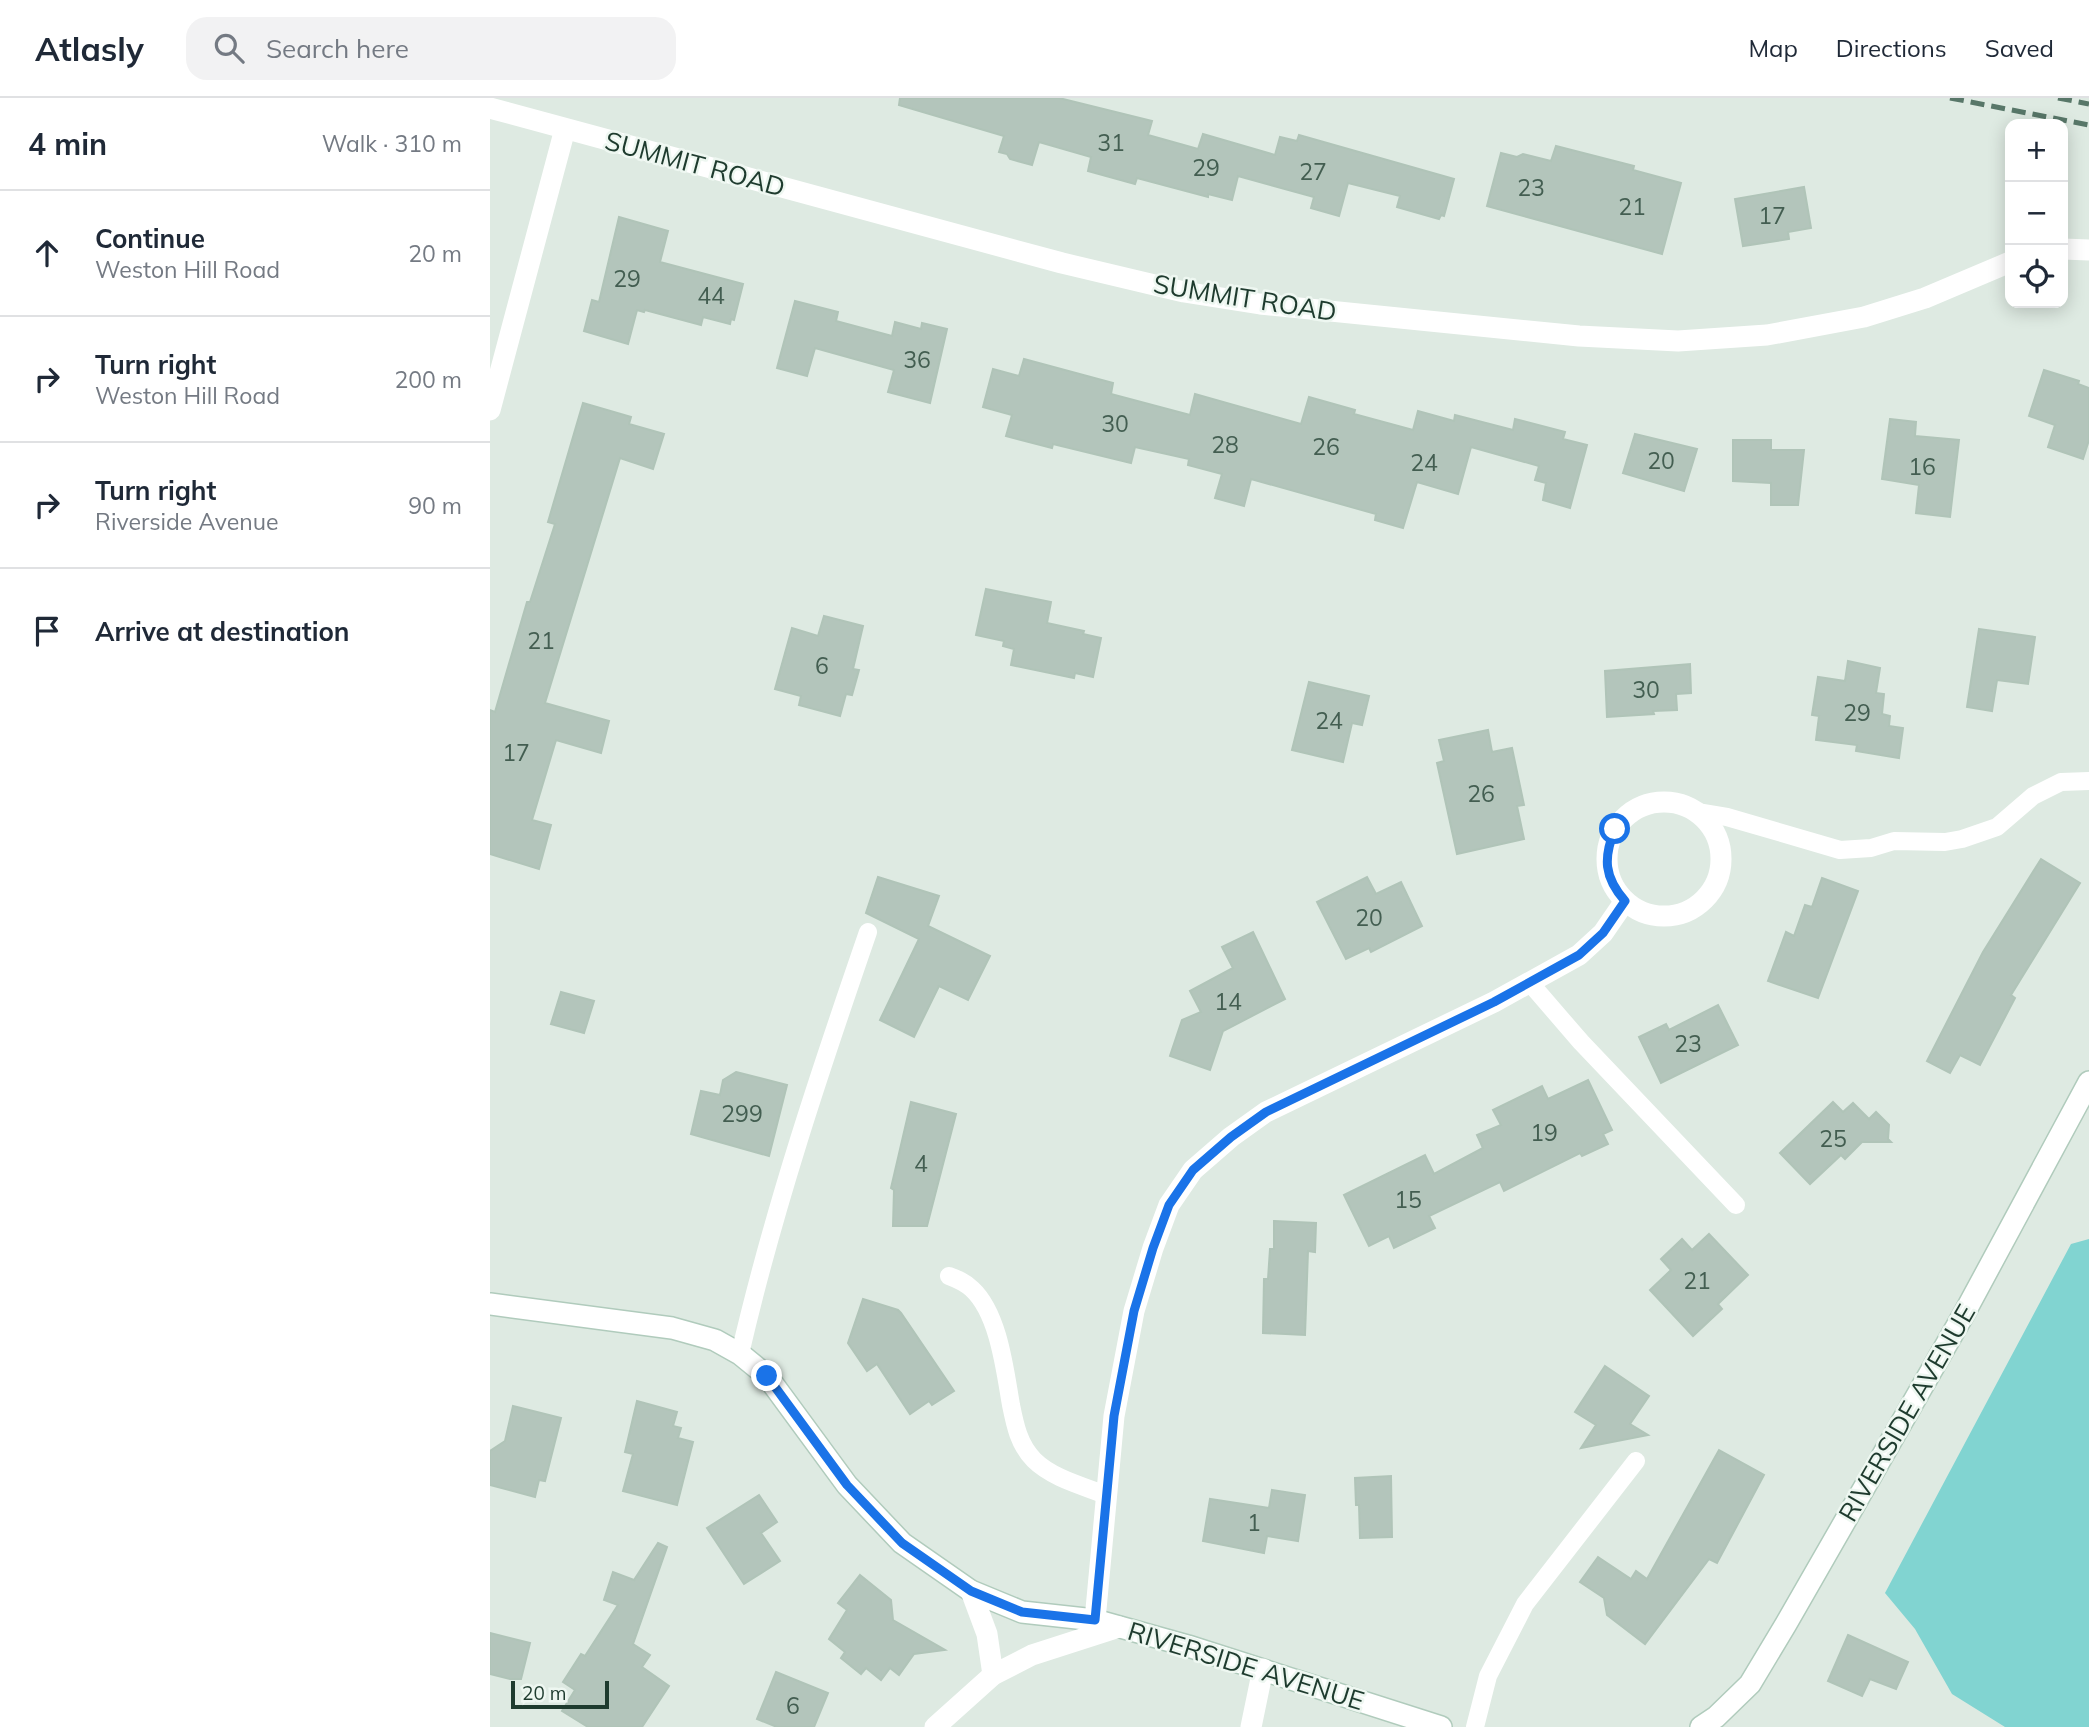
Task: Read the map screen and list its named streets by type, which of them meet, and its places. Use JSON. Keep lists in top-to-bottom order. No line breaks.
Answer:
{"streets":{"street":["SUMMIT ROAD","RIVERSIDE AVENUE"]},"house_numbers":["31","29","27","23","21","17","29","44","36","30","28","26","20","24","16","21","6","30","29","24","17","26","20","14","23","299","19","25","4","15","21","1","6"],"scale_bar":"20 m","page":{"header":"Atlasly","search":"Search here","nav":["Map","Directions","Saved"],"heading":["4 min","Walk · 310 m"],"map_buttons":["+","−"],"list":[["Continue","Weston Hill Road","20 m"],["Turn right","Weston Hill Road","200 m"],["Turn right","Riverside Avenue","90 m"],"Arrive at destination"],"scale":"20 m"}}
